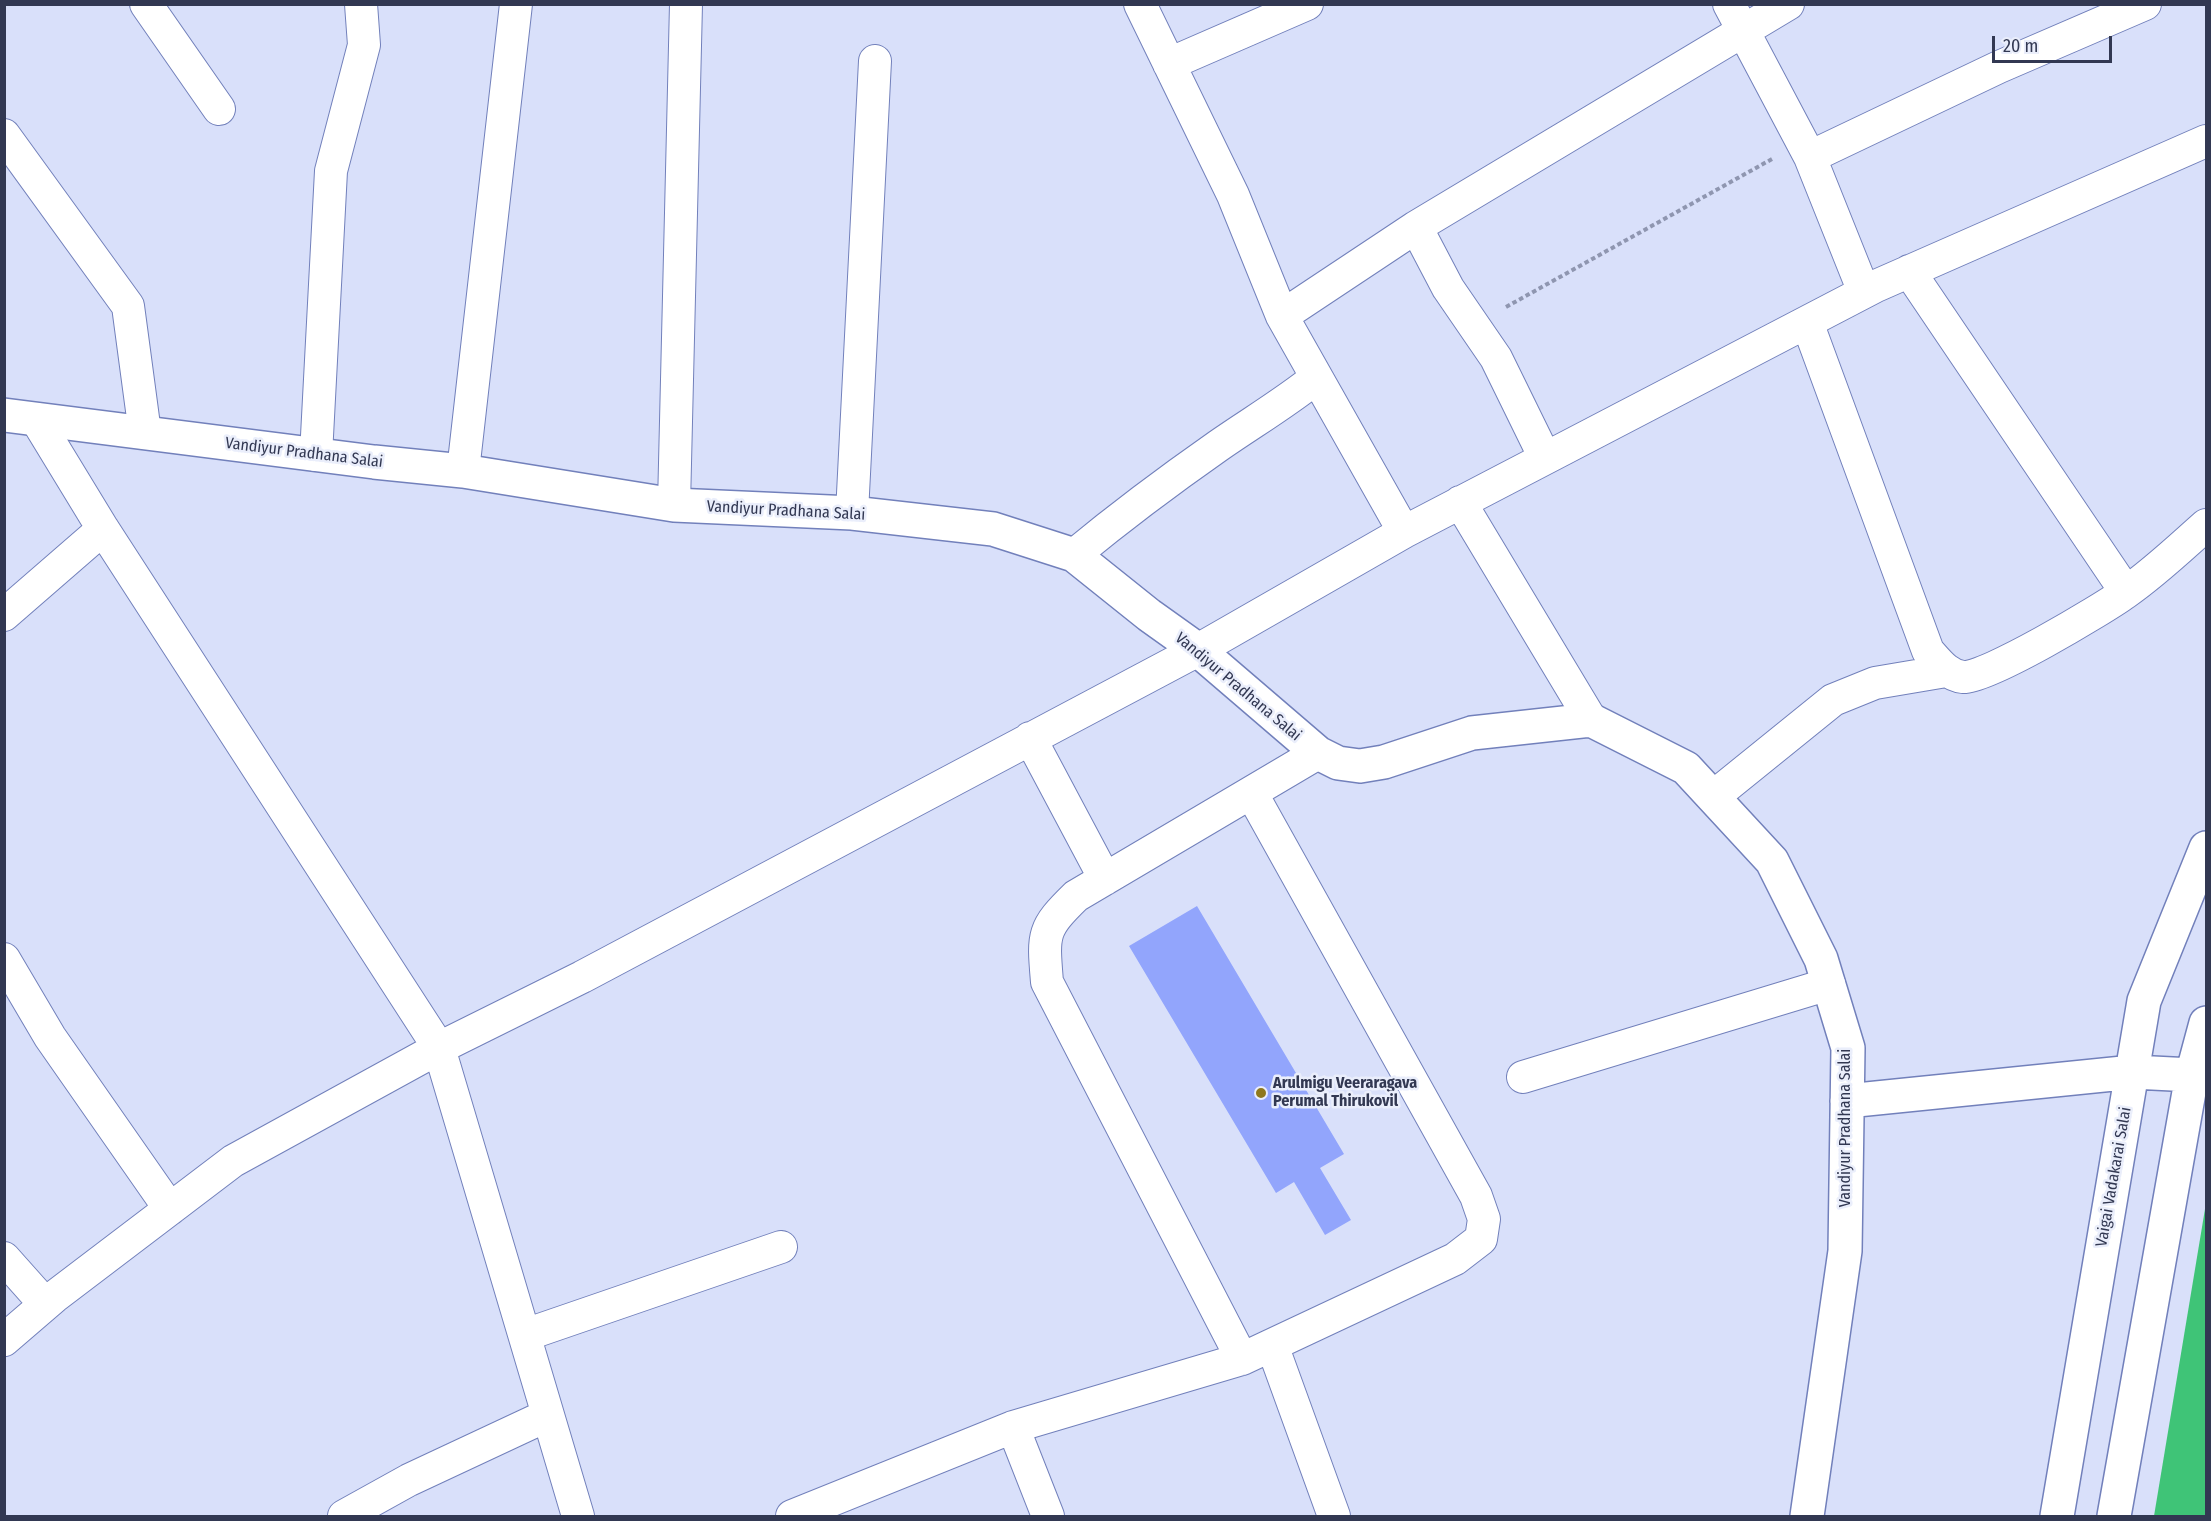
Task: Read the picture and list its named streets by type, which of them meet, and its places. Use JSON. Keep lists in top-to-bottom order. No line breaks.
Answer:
{"streets":{"street":["Vandiyur Pradhana Salai","Vaigai Vadakarai Salai"]},"places":["Arulmigu Veeraragava Perumal Thirukovil"],"scale_bar":"20 m"}
